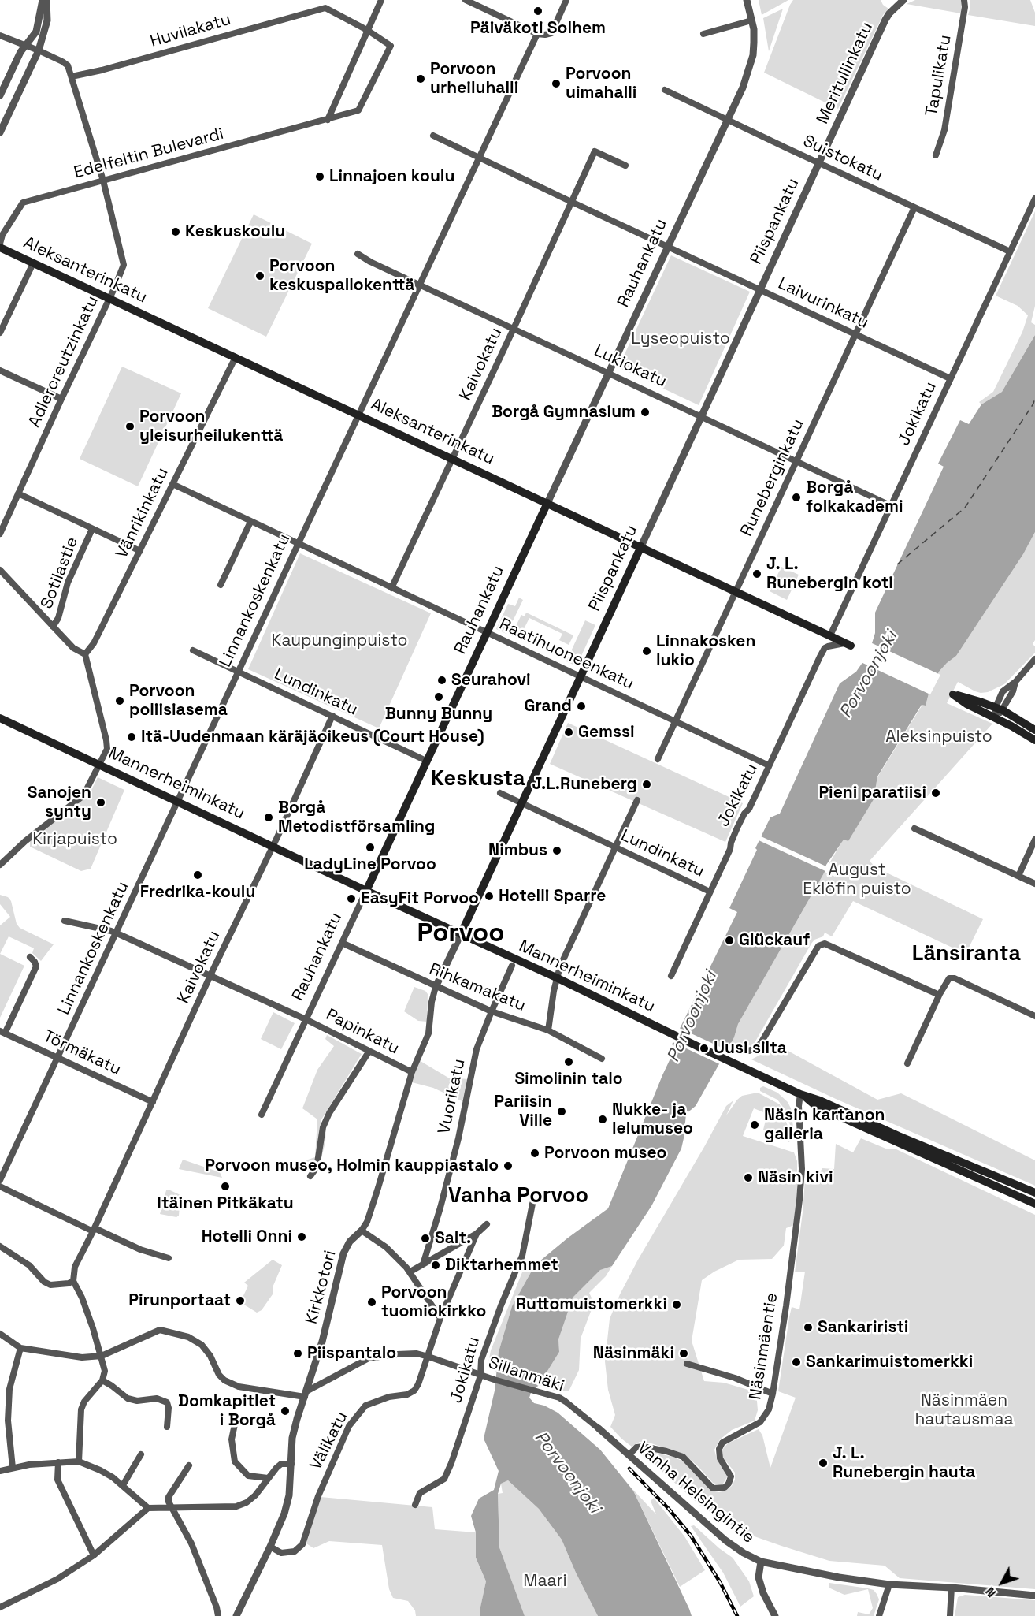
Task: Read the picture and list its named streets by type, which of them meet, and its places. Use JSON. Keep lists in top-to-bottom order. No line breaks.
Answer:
{"streets":{"main road":["Piispankatu","Rauhankatu","Aleksanterinkatu","Mannerheiminkatu"],"street":["Huvilakatu","Meritullinkatu","Tapulikatu","Edelfeltin Bulevardi","Suistokatu","Laivurinkatu","Adlercreutzinkatu","Kaivokatu","Lukiokatu","Jokikatu","Runeberginkatu","Vänrikinkatu","Sotilastie","Linnankoskenkatu","Raatihuoneenkatu","Lundinkatu","Rihkamakatu","Papinkatu","Törmäkatu","Vuorikatu","Kirkkotori","Näsinmäentie","Sillanmäki","Välikatu","Vanha Helsingintie"]},"crossings":[["Huvilakatu","Edelfeltin Bulevardi"],["Huvilakatu","Adlercreutzinkatu"],["Meritullinkatu","Suistokatu"],["Meritullinkatu","Piispankatu"],["Edelfeltin Bulevardi","Adlercreutzinkatu"],["Suistokatu","Piispankatu"],["Suistokatu","Rauhankatu"],["Suistokatu","Jokikatu"],["Suistokatu","Runeberginkatu"],["Piispankatu","Aleksanterinkatu"],["Piispankatu","Laivurinkatu"],["Piispankatu","Lukiokatu"],["Piispankatu","Raatihuoneenkatu"],["Piispankatu","Lundinkatu"],["Piispankatu","Mannerheiminkatu"],["Piispankatu","Rihkamakatu"],["Rauhankatu","Aleksanterinkatu"],["Rauhankatu","Laivurinkatu"],["Rauhankatu","Lukiokatu"],["Rauhankatu","Raatihuoneenkatu"],["Rauhankatu","Lundinkatu"],["Rauhankatu","Mannerheiminkatu"],["Rauhankatu","Rihkamakatu"],["Rauhankatu","Papinkatu"],["Aleksanterinkatu","Adlercreutzinkatu"],["Aleksanterinkatu","Kaivokatu"],["Aleksanterinkatu","Jokikatu"],["Aleksanterinkatu","Runeberginkatu"],["Aleksanterinkatu","Vänrikinkatu"],["Aleksanterinkatu","Linnankoskenkatu"],["Laivurinkatu","Kaivokatu"],["Laivurinkatu","Jokikatu"],["Laivurinkatu","Runeberginkatu"],["Laivurinkatu","Linnankoskenkatu"],["Kaivokatu","Lukiokatu"],["Kaivokatu","Raatihuoneenkatu"],["Kaivokatu","Lundinkatu"],["Kaivokatu","Mannerheiminkatu"],["Kaivokatu","Papinkatu"],["Kaivokatu","Törmäkatu"],["Lukiokatu","Jokikatu"],["Lukiokatu","Runeberginkatu"],["Lukiokatu","Linnankoskenkatu"],["Jokikatu","Raatihuoneenkatu"],["Jokikatu","Lundinkatu"],["Jokikatu","Sillanmäki"],["Runeberginkatu","Raatihuoneenkatu"],["Vänrikinkatu","Raatihuoneenkatu"],["Linnankoskenkatu","Raatihuoneenkatu"],["Linnankoskenkatu","Lundinkatu"],["Linnankoskenkatu","Mannerheiminkatu"],["Linnankoskenkatu","Papinkatu"],["Linnankoskenkatu","Törmäkatu"],["Mannerheiminkatu","Näsinmäentie"],["Rihkamakatu","Vuorikatu"],["Kirkkotori","Sillanmäki"],["Kirkkotori","Välikatu"],["Näsinmäentie","Vanha Helsingintie"],["Sillanmäki","Välikatu"],["Sillanmäki","Vanha Helsingintie"]],"districts":["Keskusta","Porvoo","Länsiranta","Vanha Porvoo"],"water":["Porvoonjoki"],"parks":["Lyseopuisto","Kaupunginpuisto","Aleksinpuisto","Kirjapuisto","August Eklöfin puisto","Näsinmäen hautausmaa","Maari"],"places":["Päiväkoti Solhem","Porvoon urheiluhalli","Porvoon uimahalli","Linnajoen koulu","Keskuskoulu","Porvoon keskuspallokenttä","Borgå Gymnasium","Porvoon yleisurheilukenttä","Borgå folkakademi","J. L. Runebergin koti","Linnakosken lukio","Seurahovi","Bunny Bunny","Porvoon poliisiasema","Grand","Gemssi","Itä-Uudenmaan käräjäoikeus (Court House)","J.L.Runeberg","Pieni paratiisi","Sanojen synty","Borgå Metodistförsamling","LadyLine Porvoo","Nimbus","Fredrika-koulu","Hotelli Sparre","EasyFit Porvoo","Glückauf","Uusi silta","Simolinin talo","Pariisin Ville","Nukke- ja lelumuseo","Näsin kartanon galleria","Porvoon museo","Porvoon museo, Holmin kauppiastalo","Näsin kivi","Itäinen Pitkäkatu","Hotelli Onni","Salt.","Diktarhemmet","Pirunportaat","Porvoon tuomiokirkko","Ruttomuistomerkki","Sankariristi","Piispantalo","Näsinmäki","Sankarimuistomerkki","Domkapitlet i Borgå","J. L. Runebergin hauta"],"north":"bottom left"}
